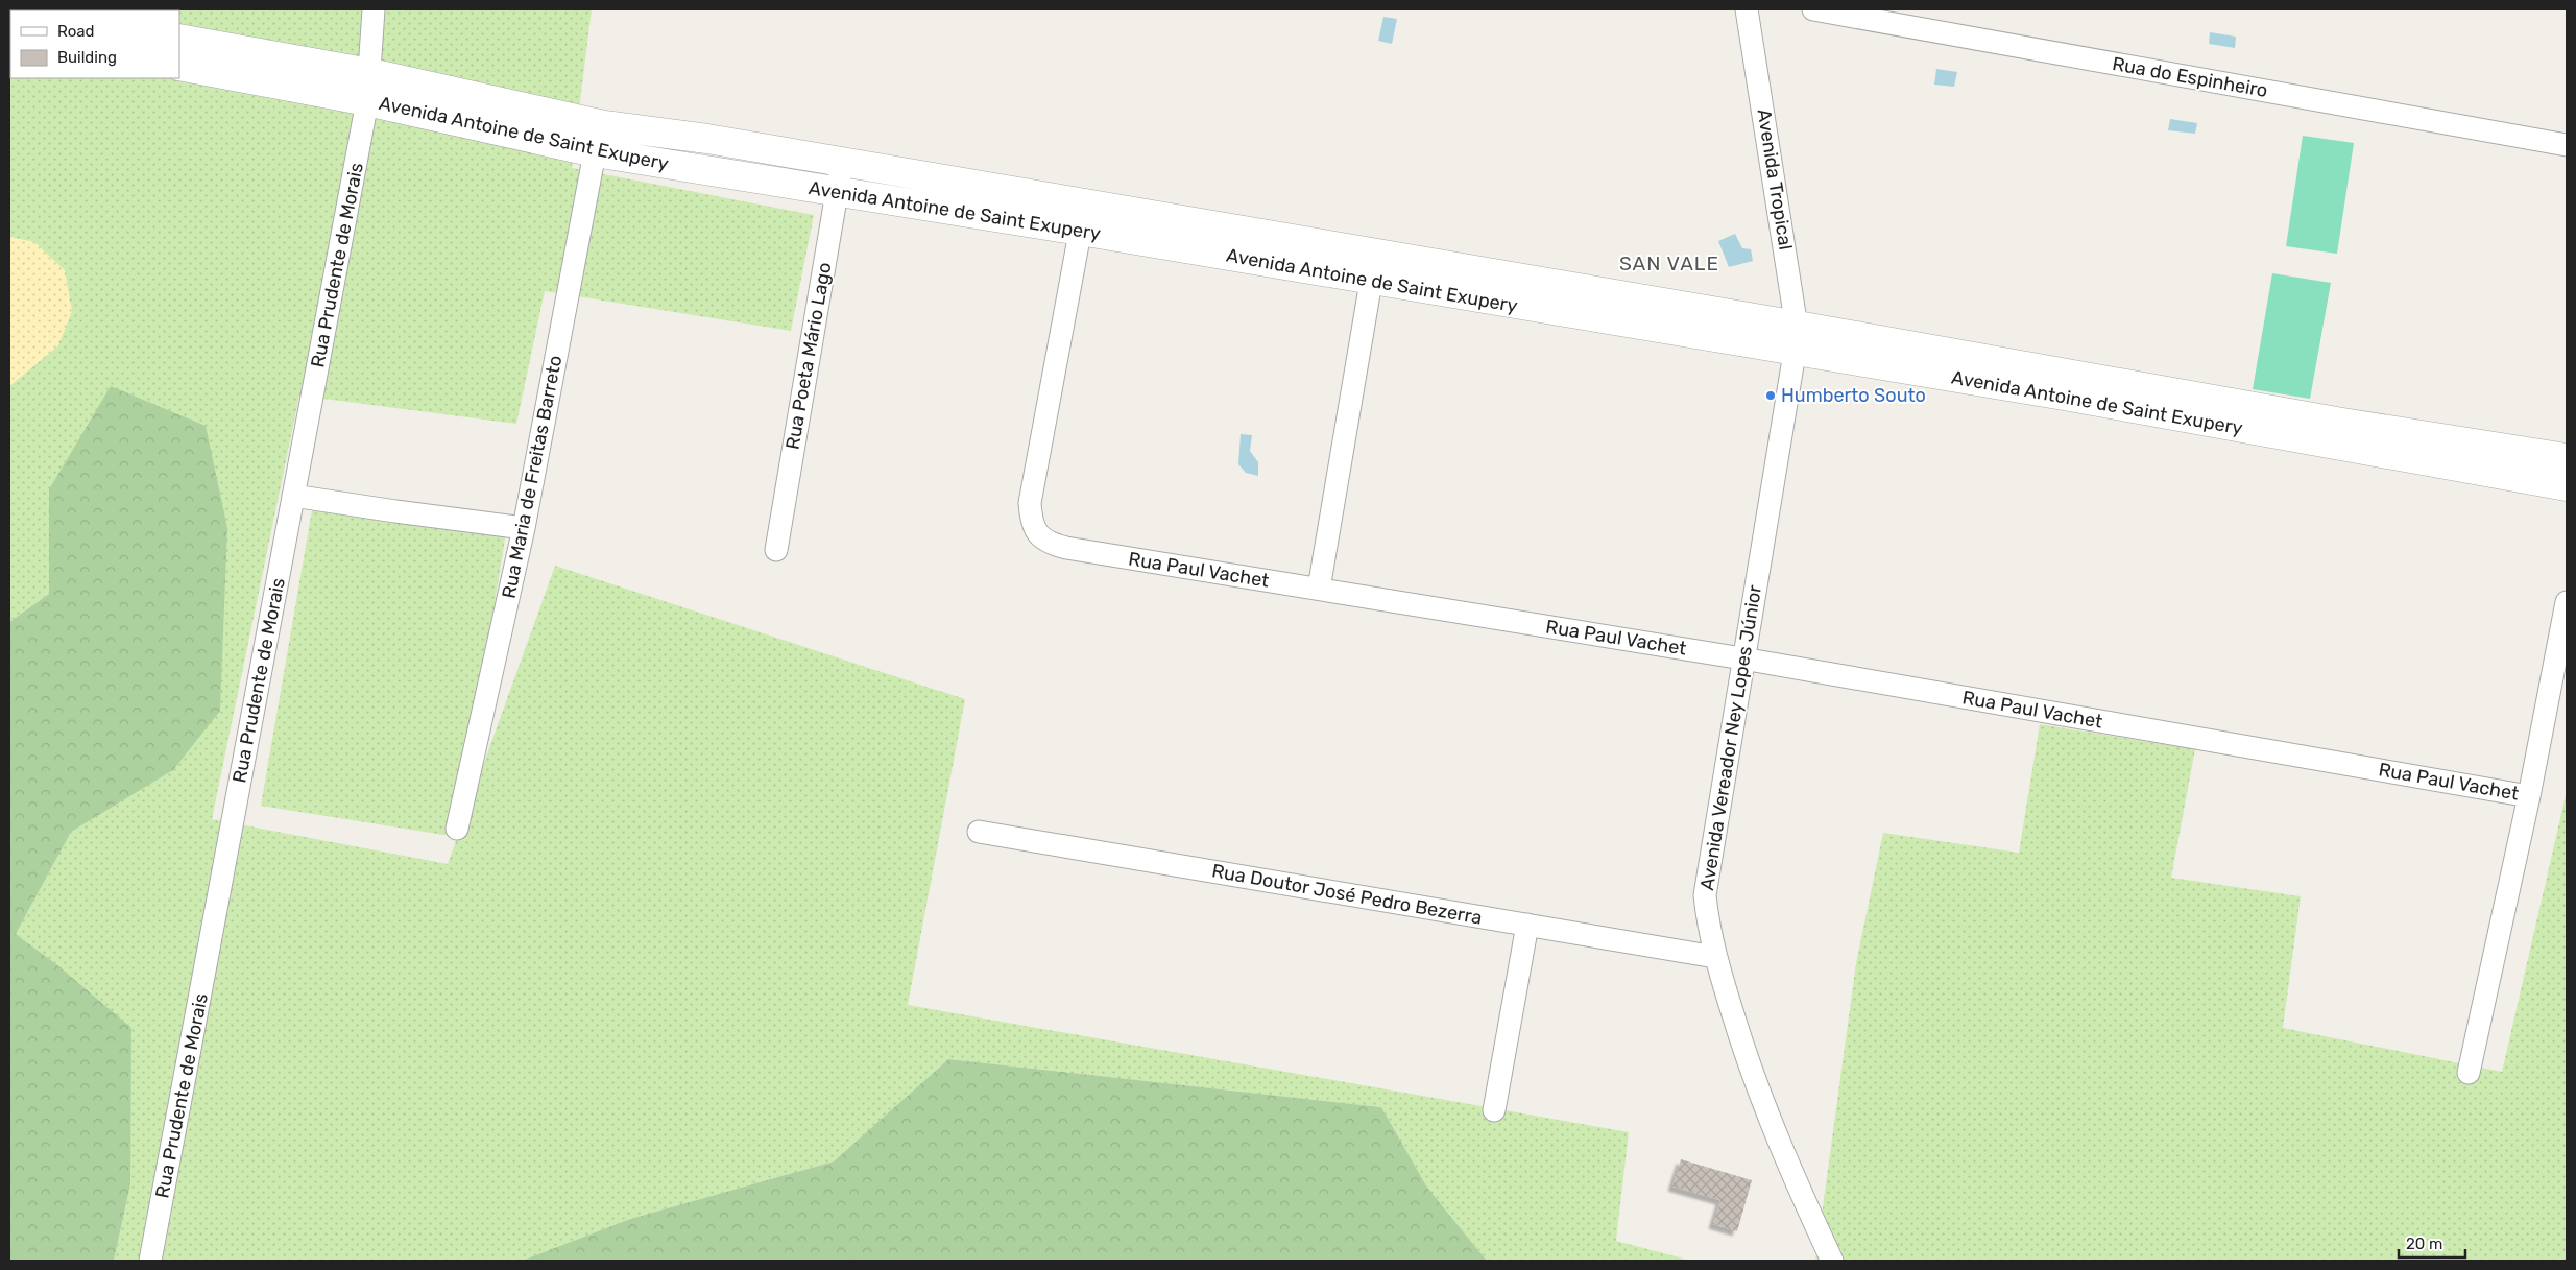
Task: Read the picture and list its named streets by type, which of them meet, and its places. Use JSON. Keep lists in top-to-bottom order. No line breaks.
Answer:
{"streets":{"street":["Rua do Espinheiro","Avenida Antoine de Saint Exupery","Avenida Tropical","Rua Prudente de Morais","Rua Poeta Mário Lago","Rua Maria de Freitas Barreto","Rua Paul Vachet","Avenida Vereador Ney Lopes Júnior","Rua Doutor José Pedro Bezerra"]},"crossings":[["Avenida Antoine de Saint Exupery","Avenida Tropical"],["Avenida Antoine de Saint Exupery","Rua Prudente de Morais"],["Avenida Antoine de Saint Exupery","Rua Poeta Mário Lago"],["Avenida Antoine de Saint Exupery","Rua Maria de Freitas Barreto"],["Avenida Antoine de Saint Exupery","Rua Paul Vachet"],["Avenida Antoine de Saint Exupery","Avenida Vereador Ney Lopes Júnior"],["Avenida Tropical","Avenida Vereador Ney Lopes Júnior"],["Rua Paul Vachet","Avenida Vereador Ney Lopes Júnior"],["Avenida Vereador Ney Lopes Júnior","Rua Doutor José Pedro Bezerra"]],"districts":["SAN VALE"],"places":["Humberto Souto"],"legend":["Road","Building"],"scale_bar":"20 m"}
